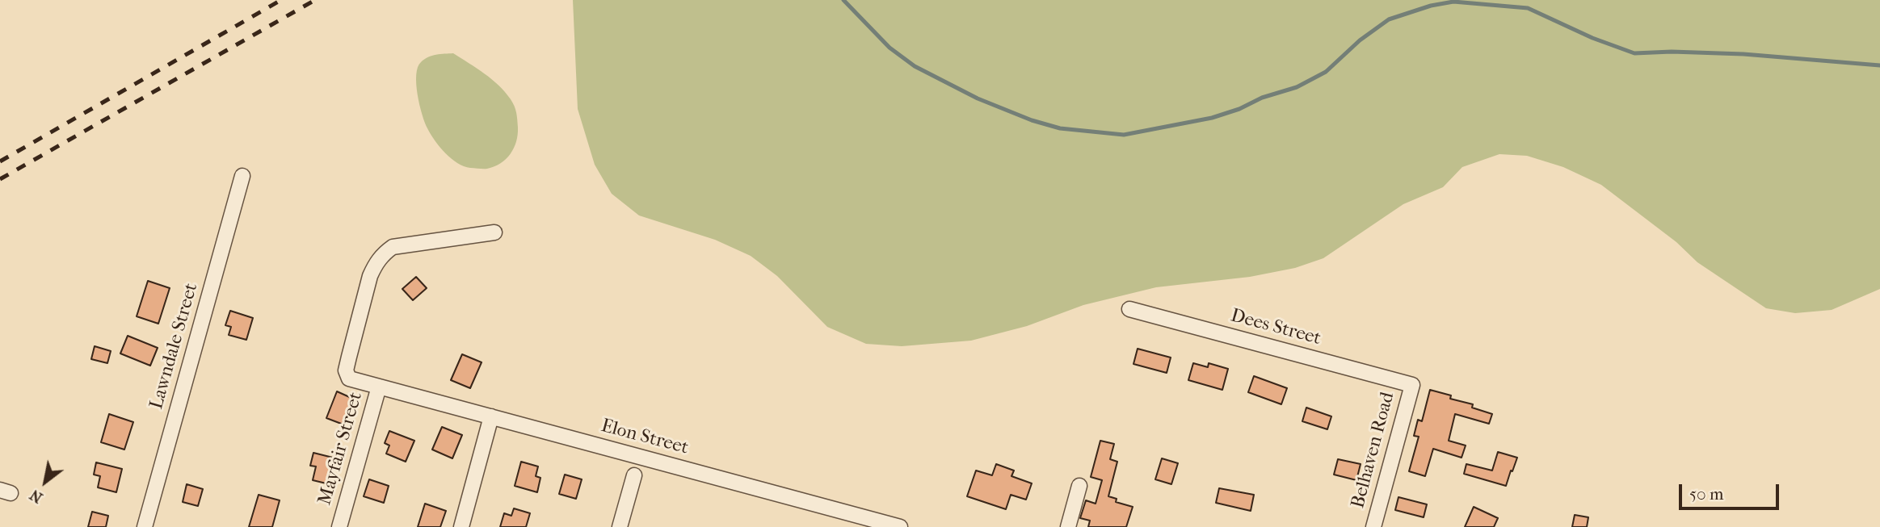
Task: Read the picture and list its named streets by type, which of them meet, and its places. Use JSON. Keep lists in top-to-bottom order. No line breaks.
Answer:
{"streets":{"street":["Dees Street","Lawndale Street","Elon Street","Mayfair Street","Belhaven Road"]},"crossings":[["Dees Street","Belhaven Road"],["Elon Street","Mayfair Street"]],"scale_bar":"50 m","north":"bottom left"}
